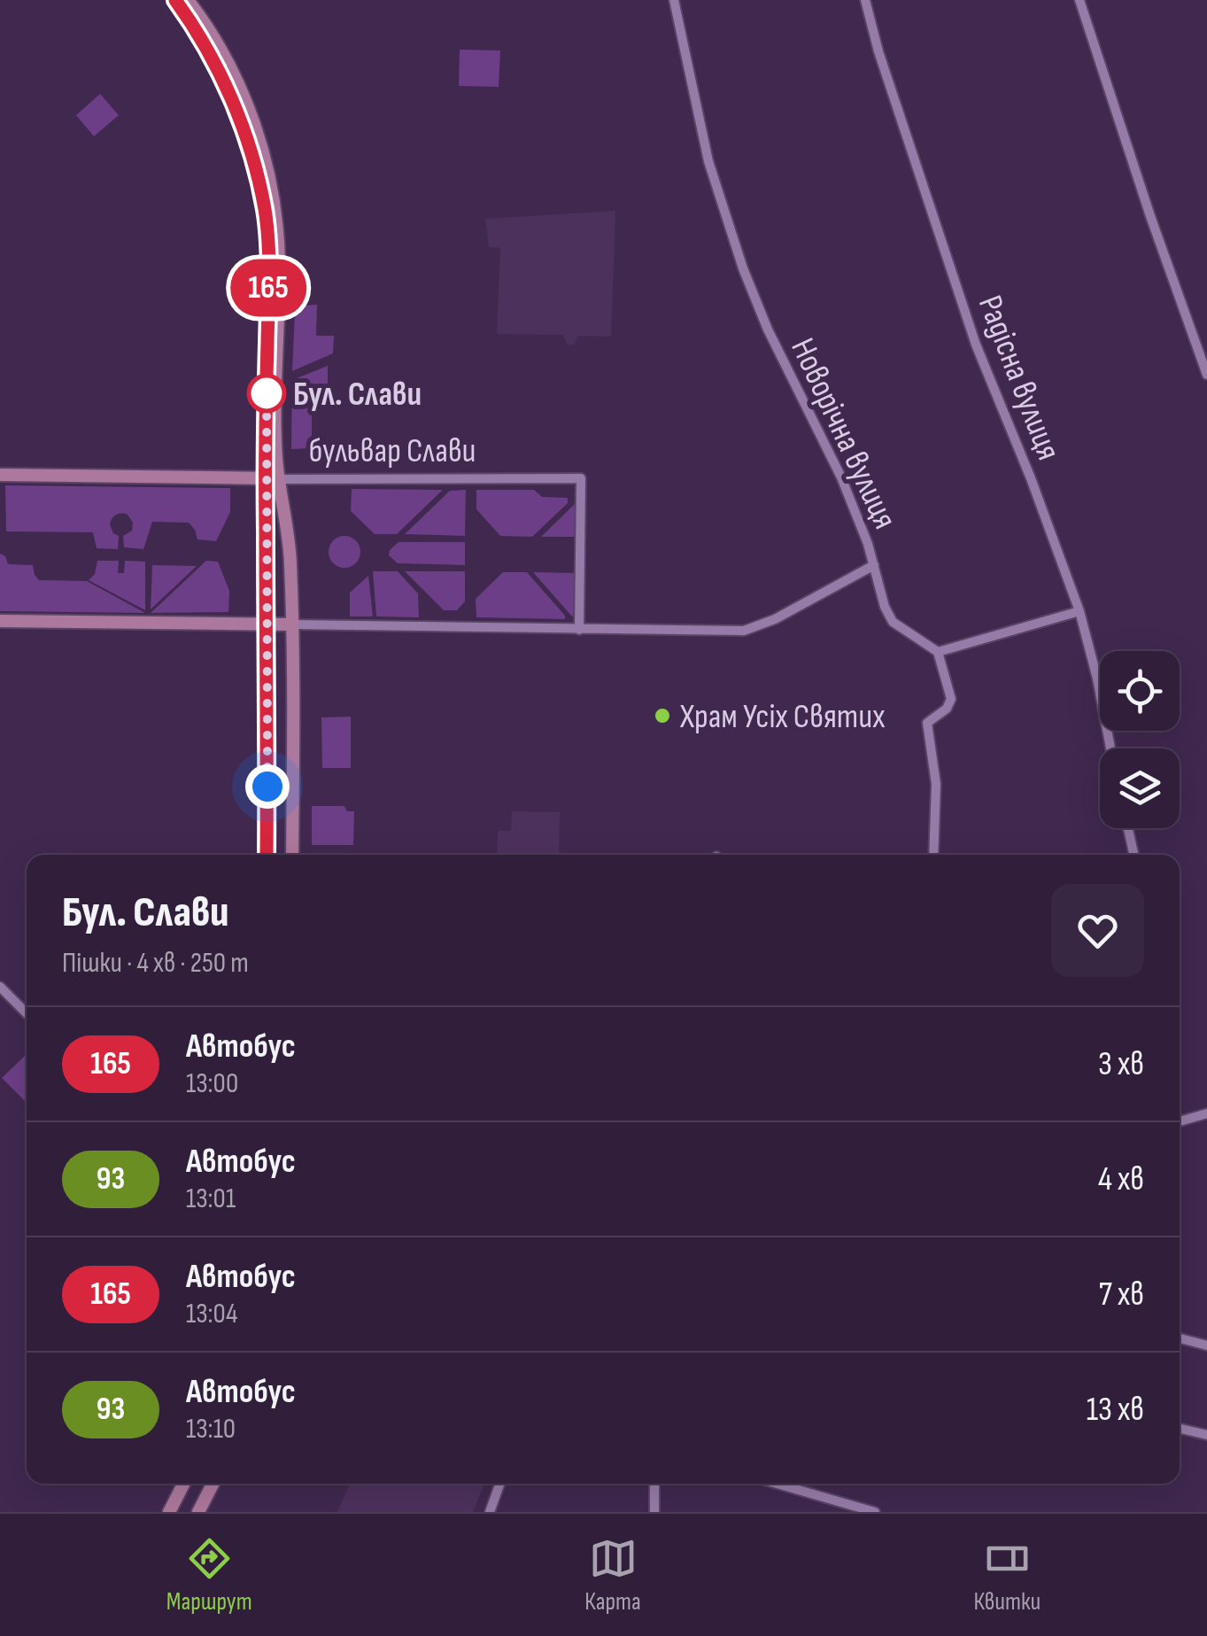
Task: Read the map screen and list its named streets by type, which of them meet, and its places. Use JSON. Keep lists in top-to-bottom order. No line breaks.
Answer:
{"streets":{"main road":["бульвар Слави"],"street":["Радісна вулиця","Новорічна вулиця"]},"places":["Бул. Слави","Храм Усіх Святих"],"lines":["bus line 165"],"page":{"on_map":"165","heading":["Бул. Слави","Пішки · 4 хв · 250 m"],"list":[{"mark":"165","name":"Автобус","note":"13:00","value":"3 хв"},{"mark":"93","name":"Автобус","note":"13:01","value":"4 хв"},{"mark":"165","name":"Автобус","note":"13:04","value":"7 хв"},{"mark":"93","name":"Автобус","note":"13:10","value":"13 хв"}],"tabs":["Маршрут","Карта","Квитки"]}}
